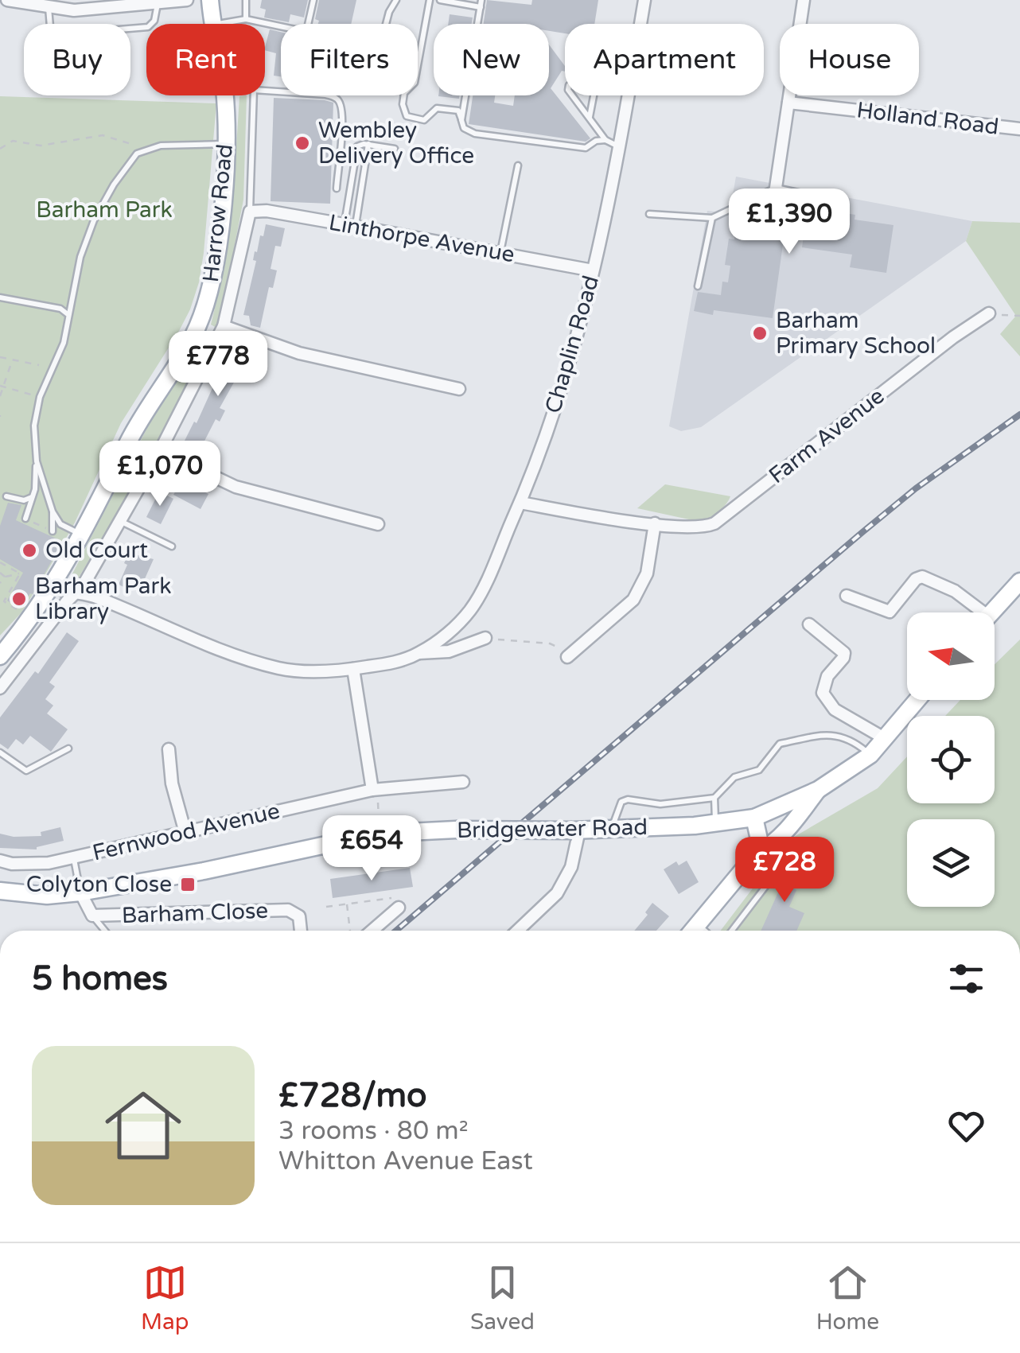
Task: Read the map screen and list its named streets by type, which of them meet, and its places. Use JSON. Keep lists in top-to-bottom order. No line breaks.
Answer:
{"streets":{"main road":["Harrow Road","Bridgewater Road"],"street":["Holland Road","Linthorpe Avenue","Chaplin Road","Farm Avenue","Fernwood Avenue","Barham Close"]},"crossings":[["Harrow Road","Linthorpe Avenue"],["Harrow Road","Chaplin Road"],["Linthorpe Avenue","Chaplin Road"],["Chaplin Road","Farm Avenue"],["Bridgewater Road","Barham Close"]],"parks":["Barham Park"],"places":{"other":["Wembley Delivery Office","Barham Primary School","Old Court","Barham Park Library"],"transit":["Colyton Close"]},"north":"left","page":{"chip":["Buy","Rent","Filters","New","Apartment","House"],"price":["£1,390","£778","£1,070","£654","£728"],"heading":"5 homes","list":[{"name":"£728/mo","note":"3 rooms · 80 m² · Whitton Avenue East"}],"tabs":["Map","Saved","Home"]}}
